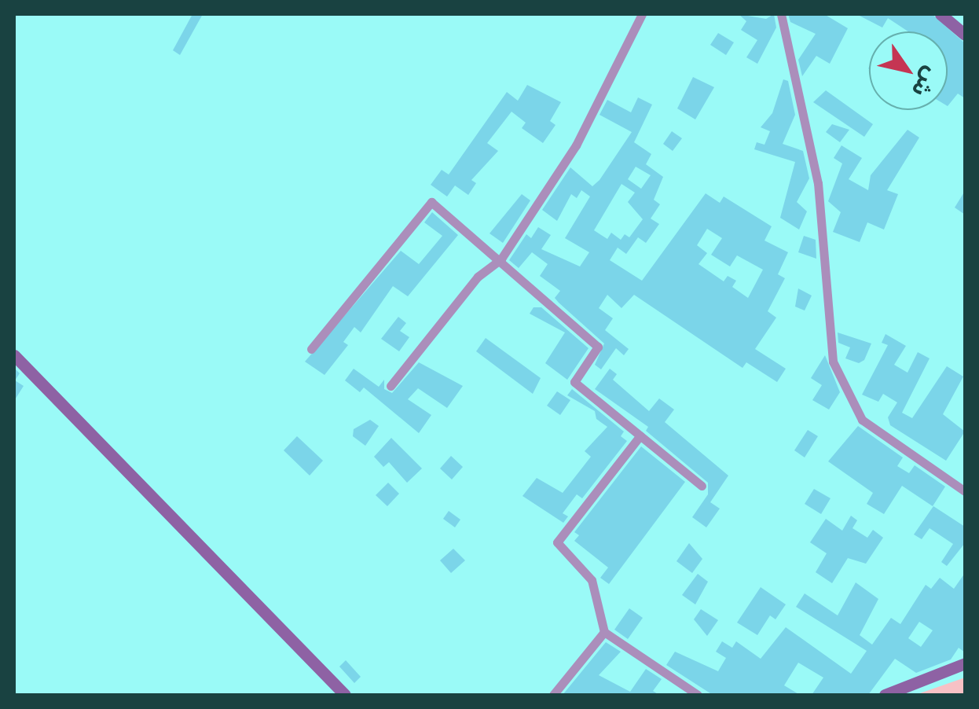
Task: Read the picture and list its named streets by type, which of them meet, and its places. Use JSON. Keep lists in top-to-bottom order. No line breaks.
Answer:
{"north":"bottom right"}
